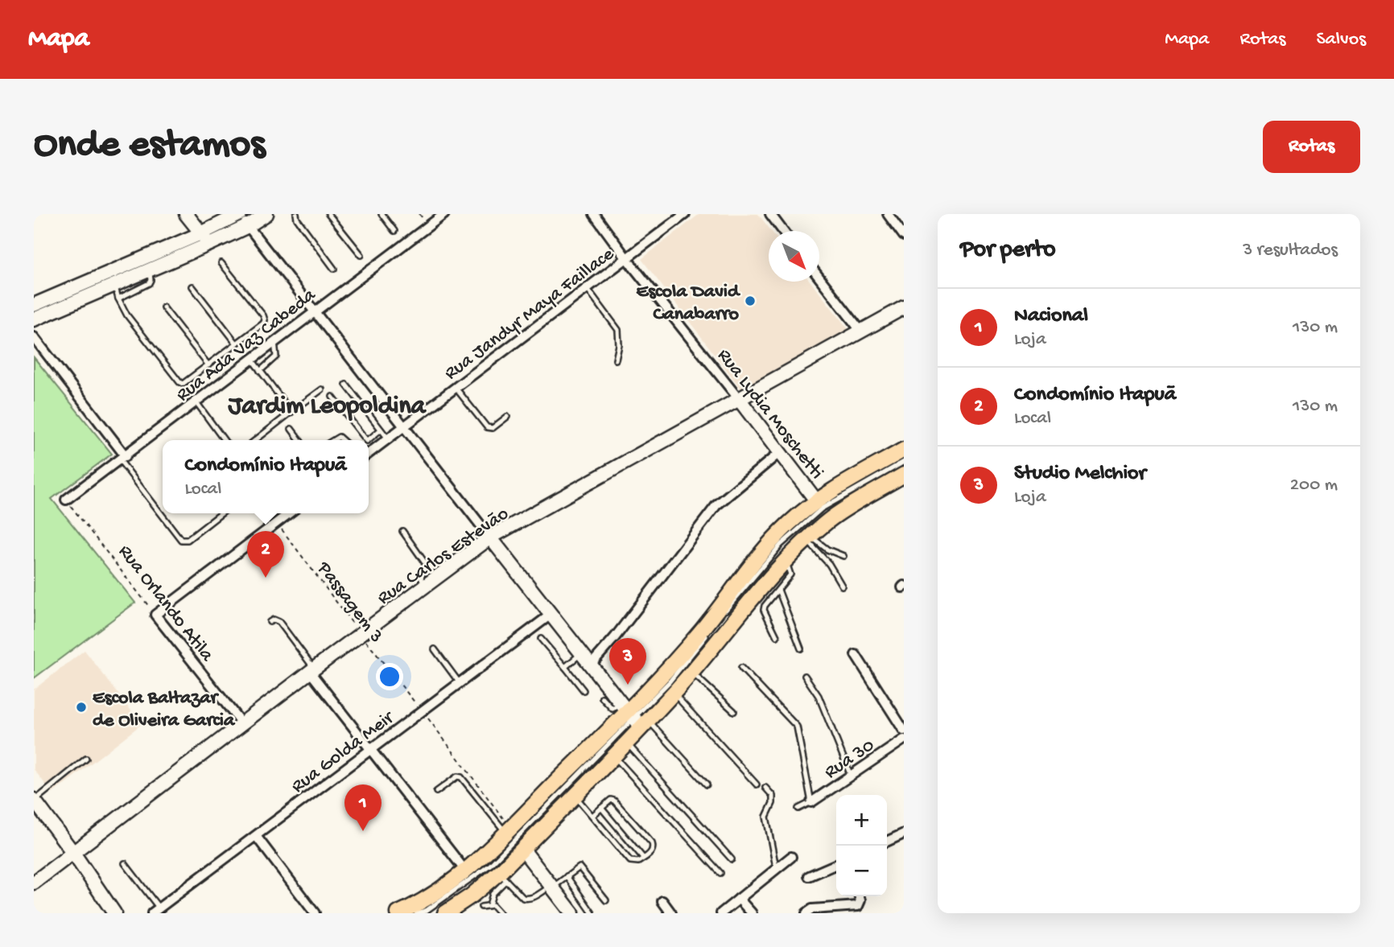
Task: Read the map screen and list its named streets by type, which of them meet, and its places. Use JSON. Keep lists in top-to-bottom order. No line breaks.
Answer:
{"streets":{"street":["Rua Jandyr Maya Faillace","Rua Ada Vaz Cabeda","Rua Lydia Moschetti","Rua Carlos Estevão","Rua Orlando Atila","Rua Golda Meir","Rua 30"],"path":["Passagem 3"]},"crossings":[["Rua Jandyr Maya Faillace","Rua Lydia Moschetti"],["Rua Ada Vaz Cabeda","Rua Orlando Atila"],["Rua Lydia Moschetti","Rua Carlos Estevão"],["Rua Carlos Estevão","Passagem 3"],["Rua Carlos Estevão","Rua Orlando Atila"],["Passagem 3","Rua Golda Meir"]],"districts":["Jardim Leopoldina"],"places":["Escola David Canabarro","Escola Baltazar de Oliveira Garcia"],"north":"bottom right","page":{"header":"Mapa","nav":["Mapa","Rotas","Salvos"],"buttons":"Rotas","title":"Onde estamos","heading":["Por perto","3 resultados"],"list":[{"mark":"1","name":"Nacional","note":"Loja","value":"130 m"},{"mark":"2","name":"Condomínio Itapuã","note":"Local","value":"130 m"},{"mark":"3","name":"Studio Melchior","note":"Loja","value":"200 m"}],"popup":["Condomínio Itapuã","Local"],"pins":["2","3","1"],"map_buttons":["+","−"]}}
